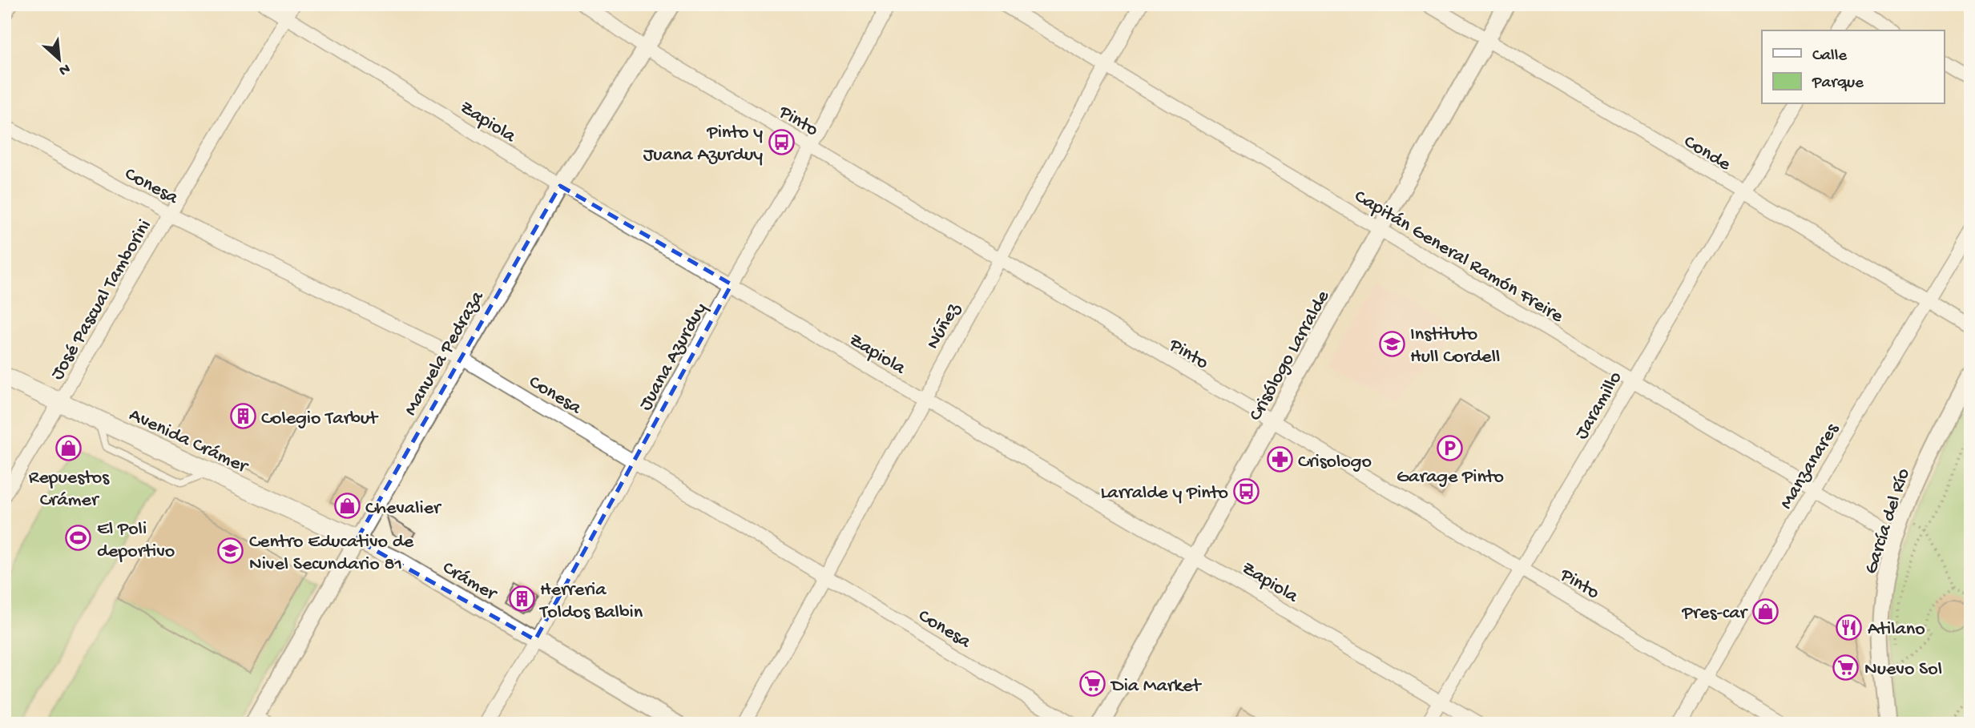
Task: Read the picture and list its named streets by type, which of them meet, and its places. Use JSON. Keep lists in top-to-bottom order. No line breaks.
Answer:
{"streets":{"main road":["Avenida Crámer"],"street":["Pinto","Zapiola","Conde","Conesa","Capitán General Ramón Freire","José Pascual Tamborini","Núñez","Manuela Pedraza","Crisólogo Larralde","Juana Azurduy","Jaramillo","Manzanares","García del Río","Crámer"]},"crossings":[["Pinto","Núñez"],["Pinto","Manuela Pedraza"],["Pinto","Crisólogo Larralde"],["Pinto","Juana Azurduy"],["Pinto","Jaramillo"],["Pinto","Manzanares"],["Zapiola","José Pascual Tamborini"],["Zapiola","Núñez"],["Zapiola","Manuela Pedraza"],["Zapiola","Crisólogo Larralde"],["Zapiola","Juana Azurduy"],["Zapiola","Jaramillo"],["Conde","Crisólogo Larralde"],["Conde","Jaramillo"],["Conde","Manzanares"],["Conesa","José Pascual Tamborini"],["Conesa","Núñez"],["Conesa","Manuela Pedraza"],["Conesa","Juana Azurduy"],["Capitán General Ramón Freire","Núñez"],["Capitán General Ramón Freire","Crisólogo Larralde"],["Capitán General Ramón Freire","Jaramillo"],["Capitán General Ramón Freire","Manzanares"],["Capitán General Ramón Freire","García del Río"],["José Pascual Tamborini","Avenida Crámer"],["Manuela Pedraza","Avenida Crámer"],["Manuela Pedraza","Crámer"],["Juana Azurduy","Crámer"],["Avenida Crámer","Crámer"]],"places":{"bus stop":["Pinto y Juana Azurduy","Larralde y Pinto"],"school or university":["Instituto Hull Cordell","Centro Educativo de Nivel Secundario 81"],"building":["Colegio Tarbut","Herreria Toldos Balbin"],"parking":["Garage Pinto"],"shop":["Repuestos Crámer","Chevalier","Pres-car"],"pharmacy":["Crisologo"],"sports":["El Poli deportivo"],"restaurant":["Atilano"],"supermarket":["Nuevo Sol","Dia Market"]},"legend":["Calle","Parque"],"north":"bottom right"}
